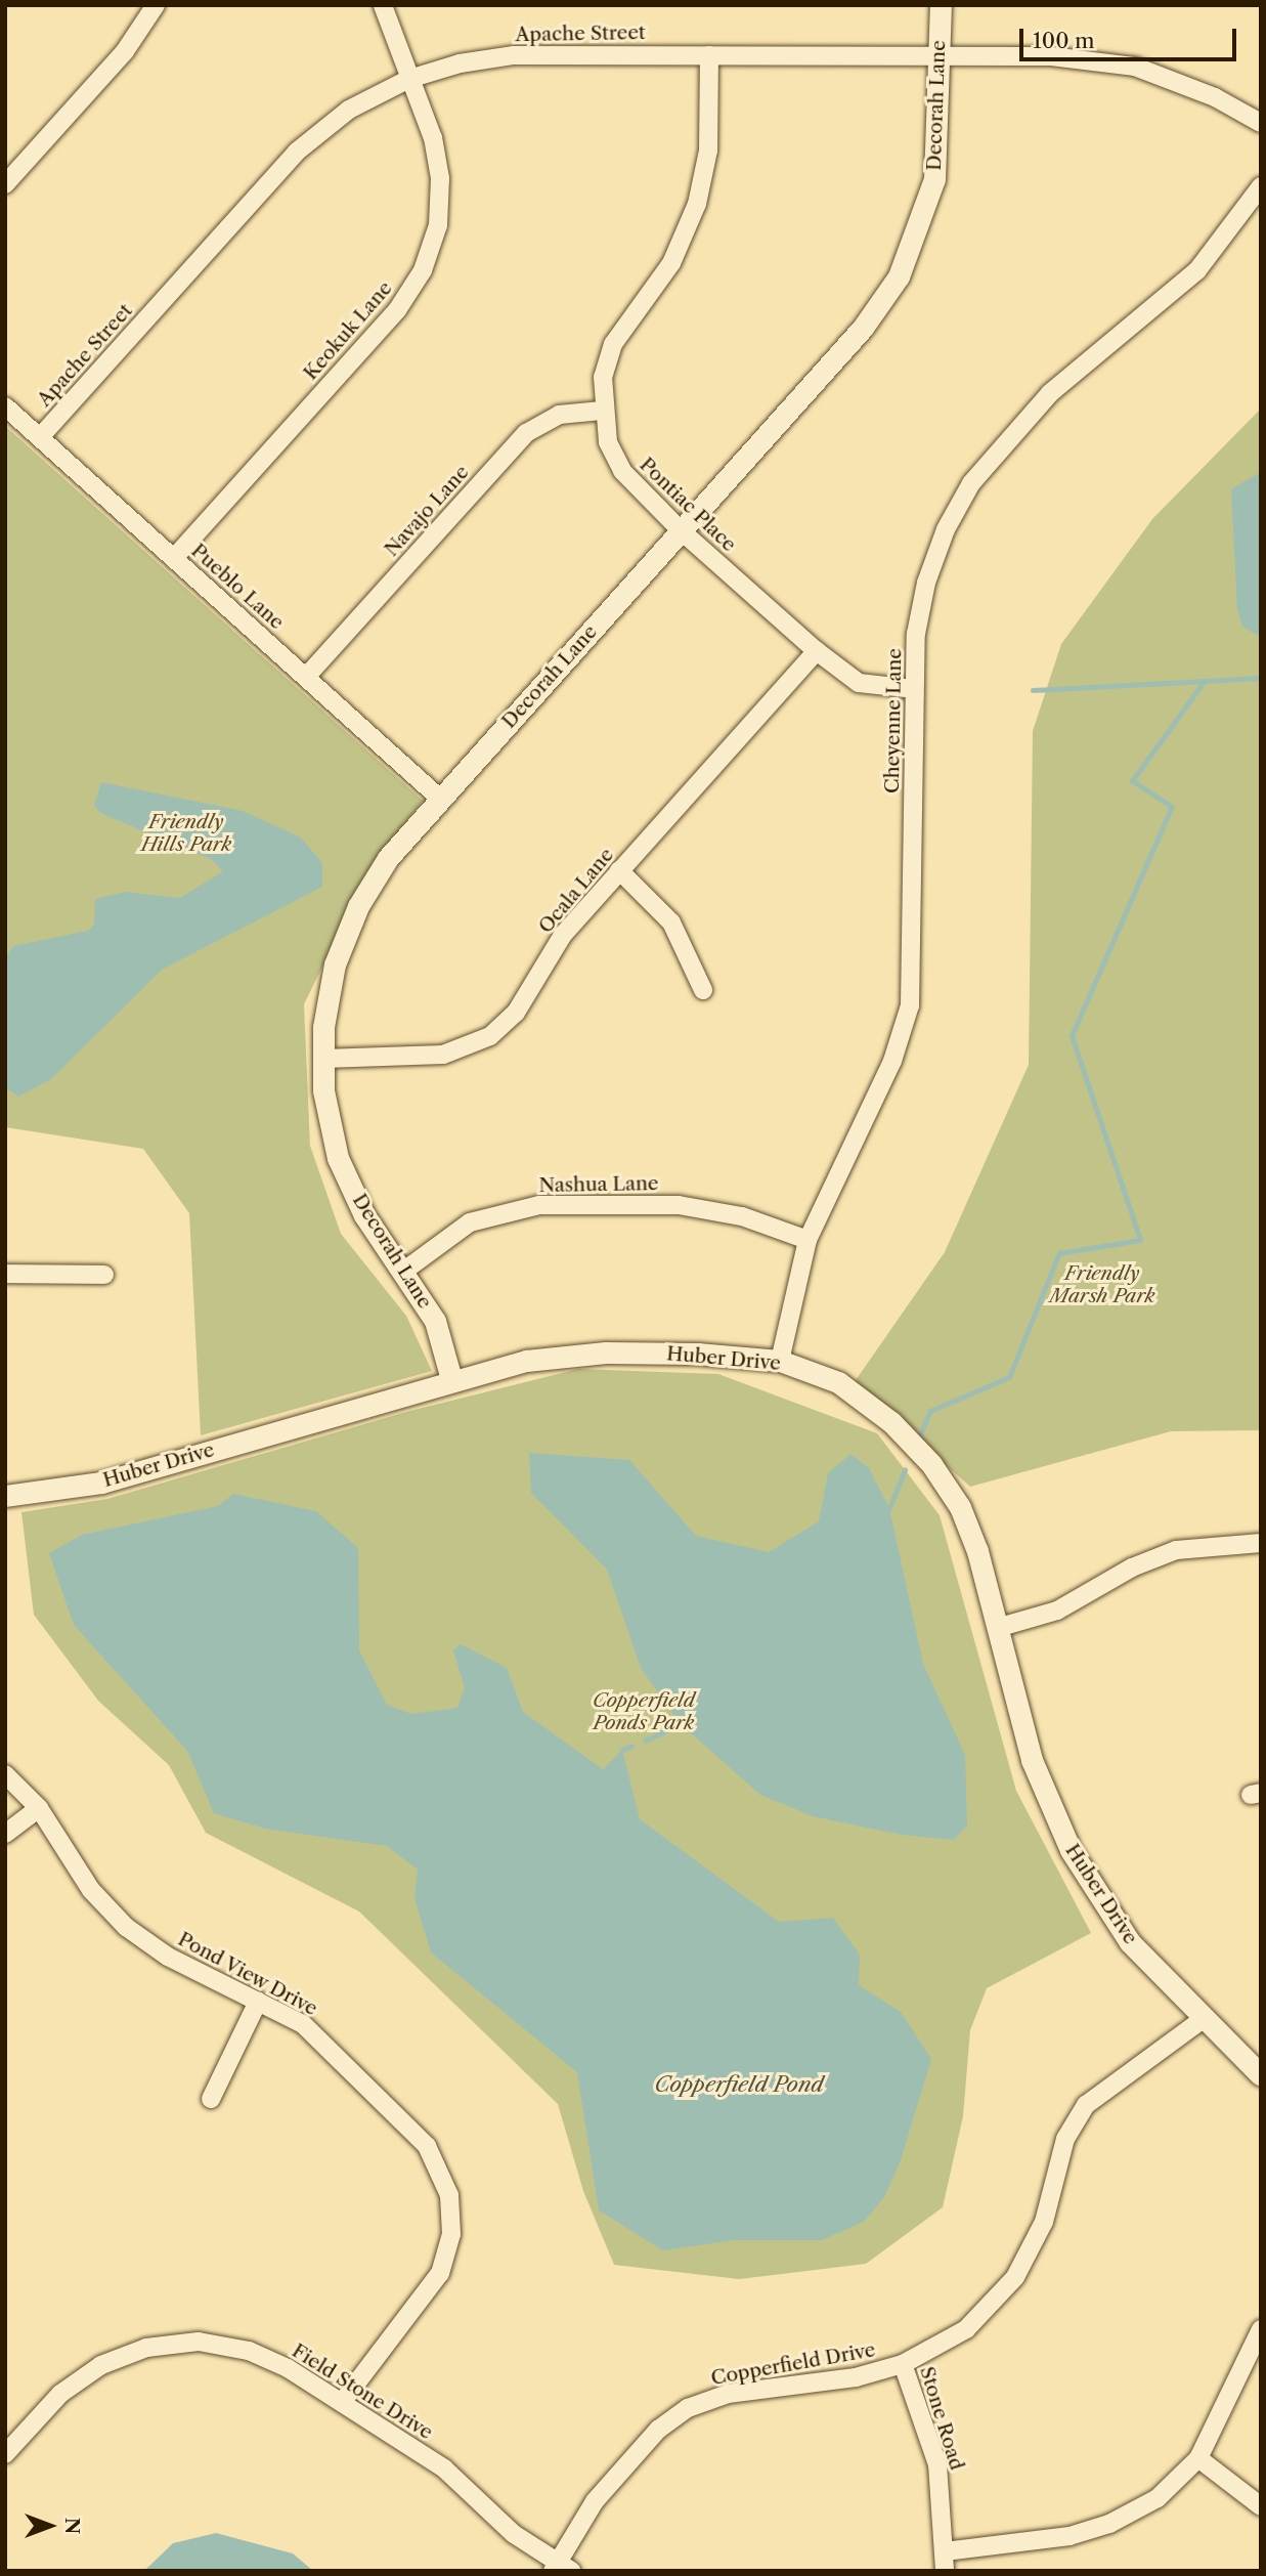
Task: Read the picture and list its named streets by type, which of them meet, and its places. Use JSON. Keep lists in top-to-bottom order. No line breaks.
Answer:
{"streets":{"street":["Apache Street","Decorah Lane","Keokuk Lane","Pontiac Place","Navajo Lane","Pueblo Lane","Cheyenne Lane","Ocala Lane","Nashua Lane","Huber Drive","Pond View Drive","Copperfield Drive","Field Stone Drive","Stone Road"]},"crossings":[["Apache Street","Decorah Lane"],["Apache Street","Keokuk Lane"],["Apache Street","Pontiac Place"],["Apache Street","Pueblo Lane"],["Decorah Lane","Pontiac Place"],["Decorah Lane","Pueblo Lane"],["Decorah Lane","Ocala Lane"],["Decorah Lane","Nashua Lane"],["Decorah Lane","Huber Drive"],["Keokuk Lane","Pueblo Lane"],["Pontiac Place","Navajo Lane"],["Pontiac Place","Cheyenne Lane"],["Pontiac Place","Ocala Lane"],["Navajo Lane","Pueblo Lane"],["Cheyenne Lane","Nashua Lane"],["Cheyenne Lane","Huber Drive"],["Huber Drive","Copperfield Drive"],["Pond View Drive","Field Stone Drive"],["Copperfield Drive","Field Stone Drive"],["Copperfield Drive","Stone Road"]],"water":["Copperfield Pond"],"parks":["Friendly Hills Park","Friendly Marsh Park","Copperfield Ponds Park"],"scale_bar":"100 m","north":"right"}
